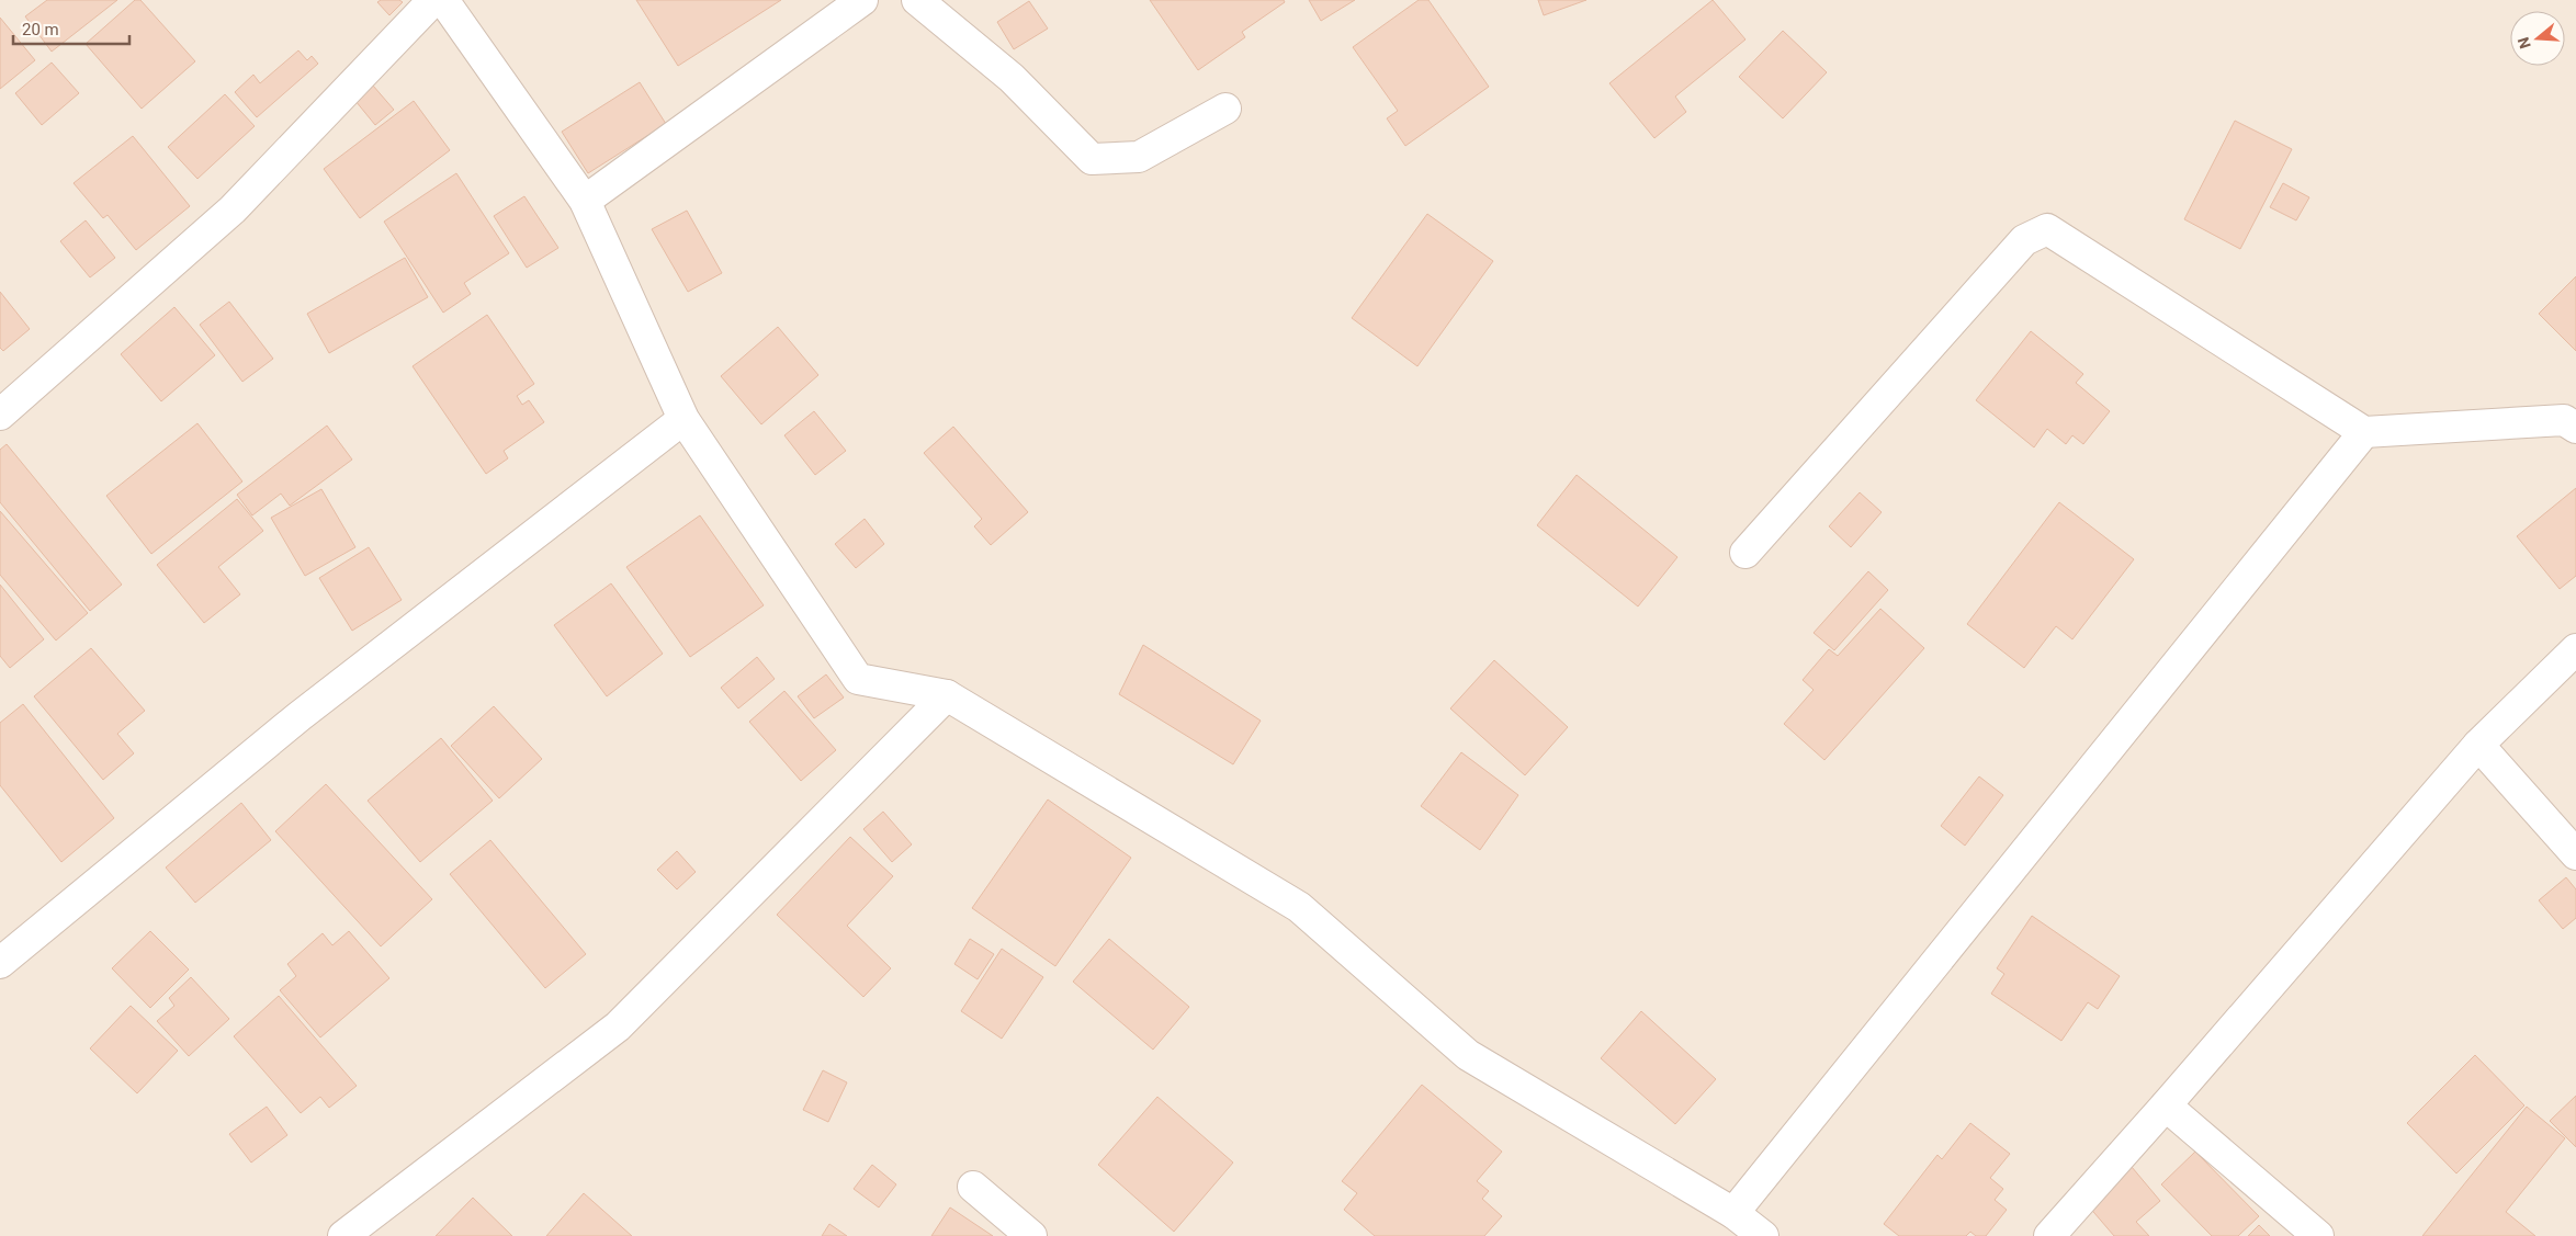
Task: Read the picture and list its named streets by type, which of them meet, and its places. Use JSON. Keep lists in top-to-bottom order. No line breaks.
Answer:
{"scale_bar":"20 m","north":"left"}
